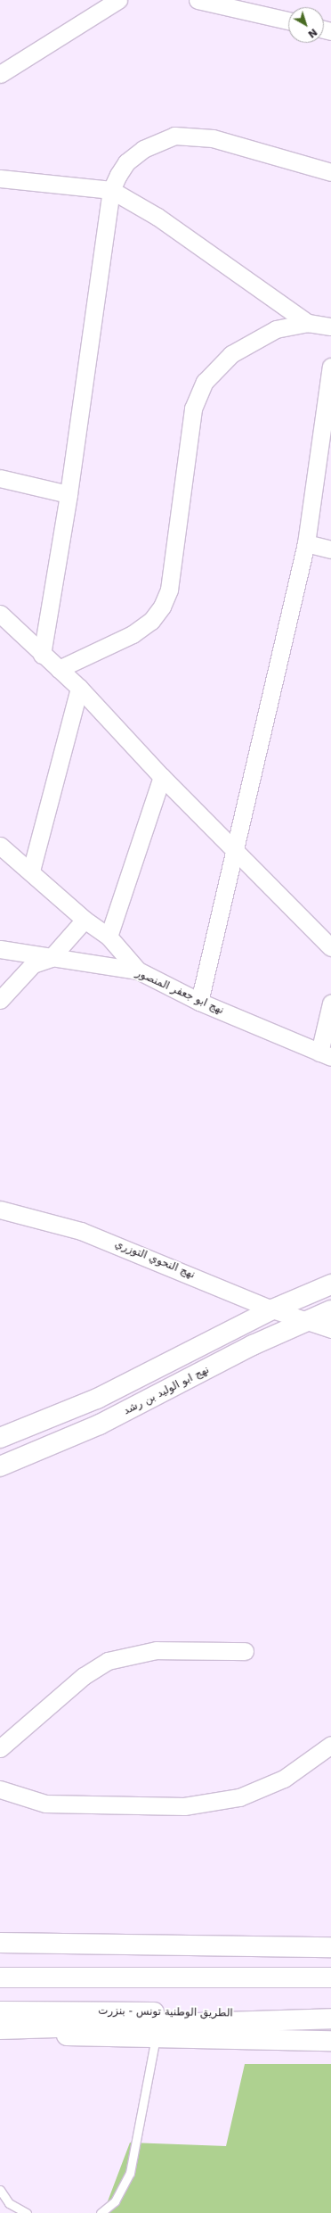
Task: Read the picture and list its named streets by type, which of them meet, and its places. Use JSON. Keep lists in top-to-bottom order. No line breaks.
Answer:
{"streets":{"main road":["نهج ابو الوليد بن رشد","الطريق الوطنية تونس - بنزرت"],"street":["نهج ابو جعفر المنصور","نهج النحوي التوزري"]},"crossings":[["نهج النحوي التوزري","نهج ابو الوليد بن رشد"]],"north":"bottom right"}
